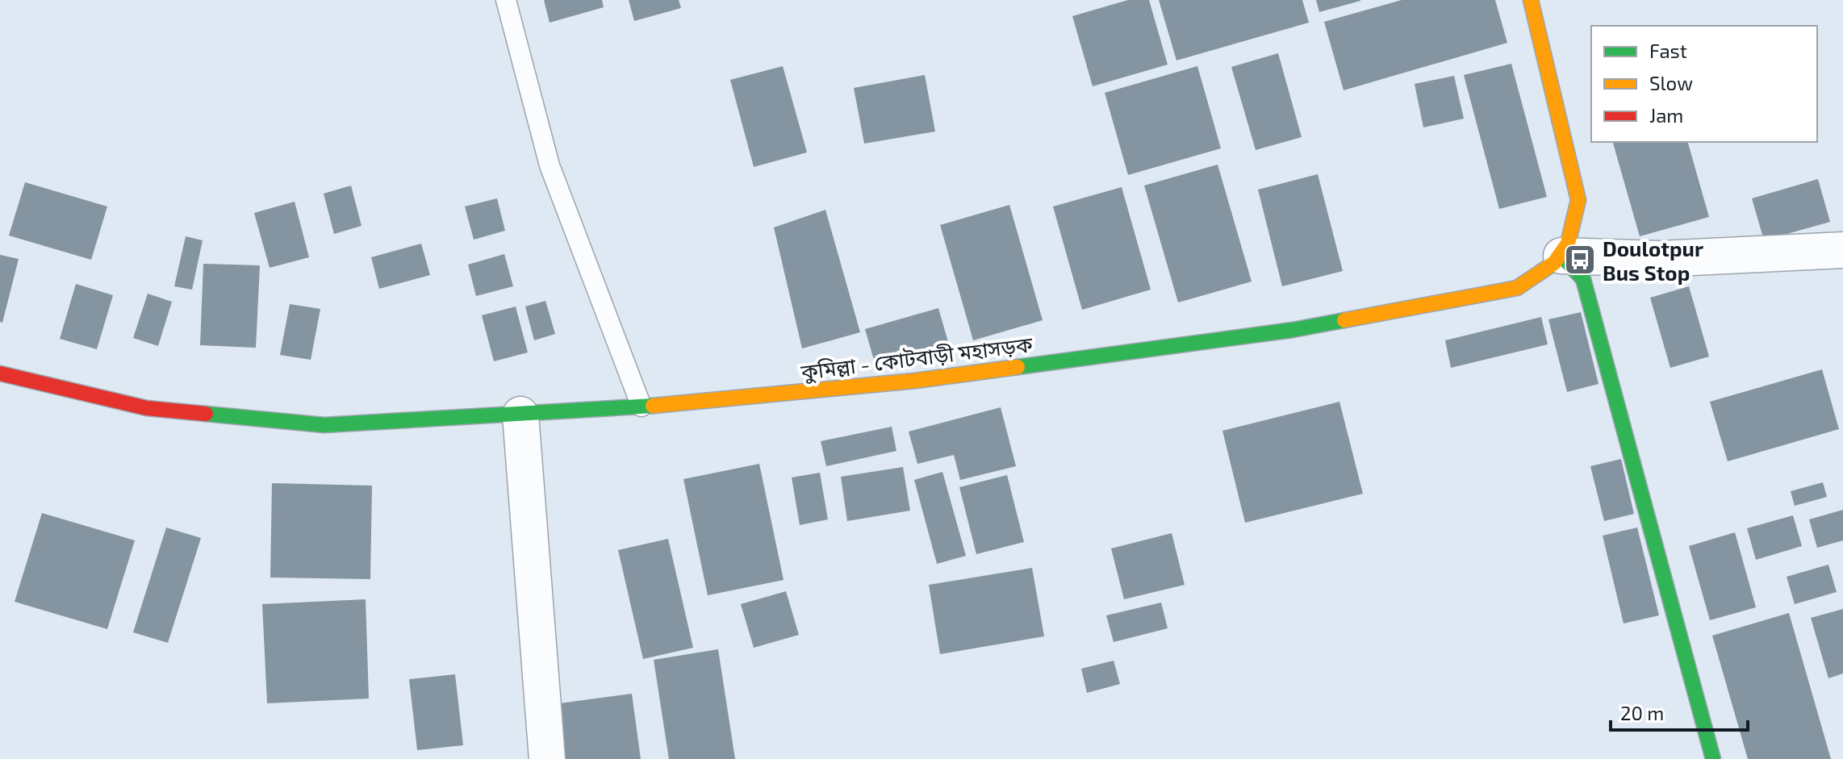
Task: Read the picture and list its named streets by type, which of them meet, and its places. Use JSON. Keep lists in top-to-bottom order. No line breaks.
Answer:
{"streets":{"main road":["কুমিল্লা - কোটবাড়ী মহাসড়ক"]},"places":{"bus stop":["Doulotpur Bus Stop"]},"legend":["Fast","Slow","Jam"],"scale_bar":"20 m"}
